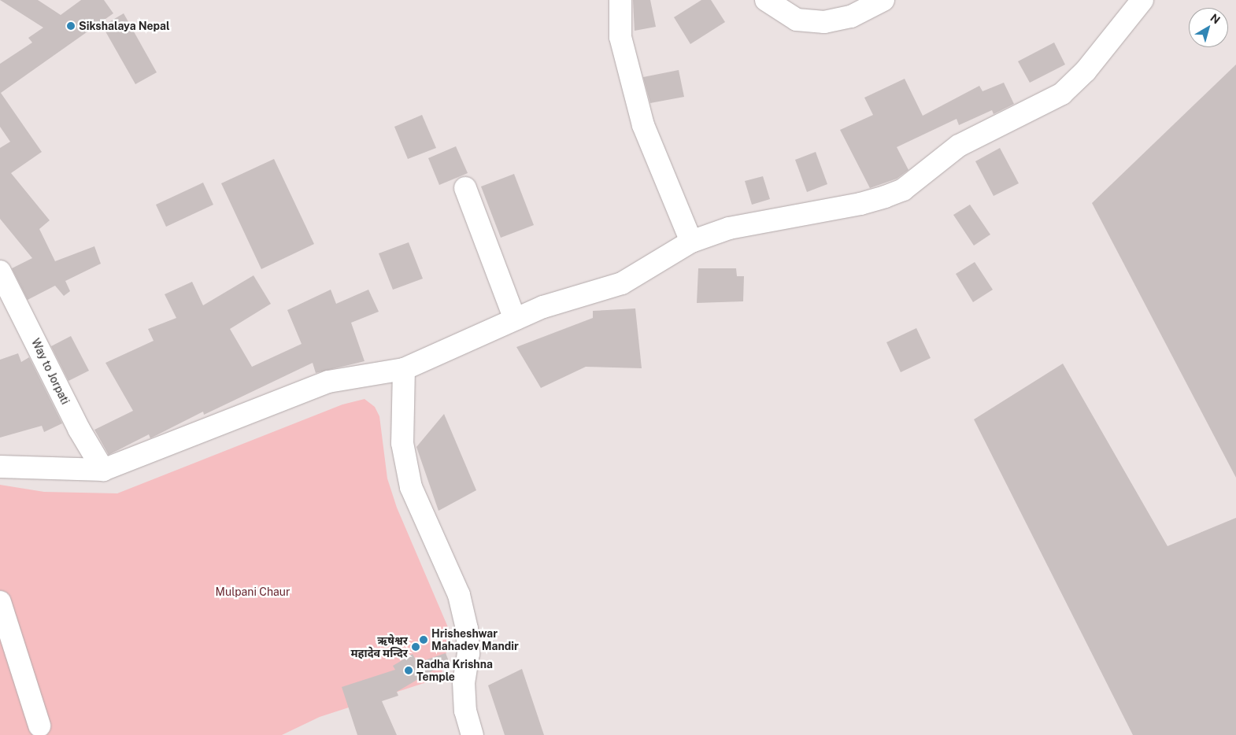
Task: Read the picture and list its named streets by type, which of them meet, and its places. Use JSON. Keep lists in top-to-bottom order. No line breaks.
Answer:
{"streets":{"street":["Way to Jorpati"]},"parks":["Mulpani Chaur"],"places":["Sikshalaya Nepal","Hrisheshwar Mahadev Mandir","ऋषेश्वर महादेव मन्दिर","Radha Krishna Temple"],"north":"top right"}
